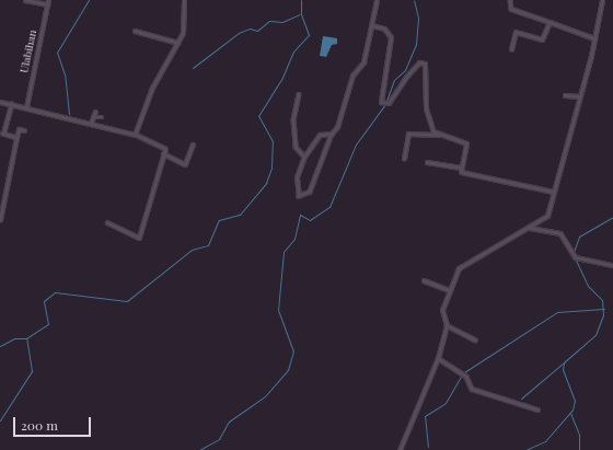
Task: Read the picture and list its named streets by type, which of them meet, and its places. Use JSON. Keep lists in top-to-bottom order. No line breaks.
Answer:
{"streets":{"street":["Ulabihan"]},"scale_bar":"200 m"}
